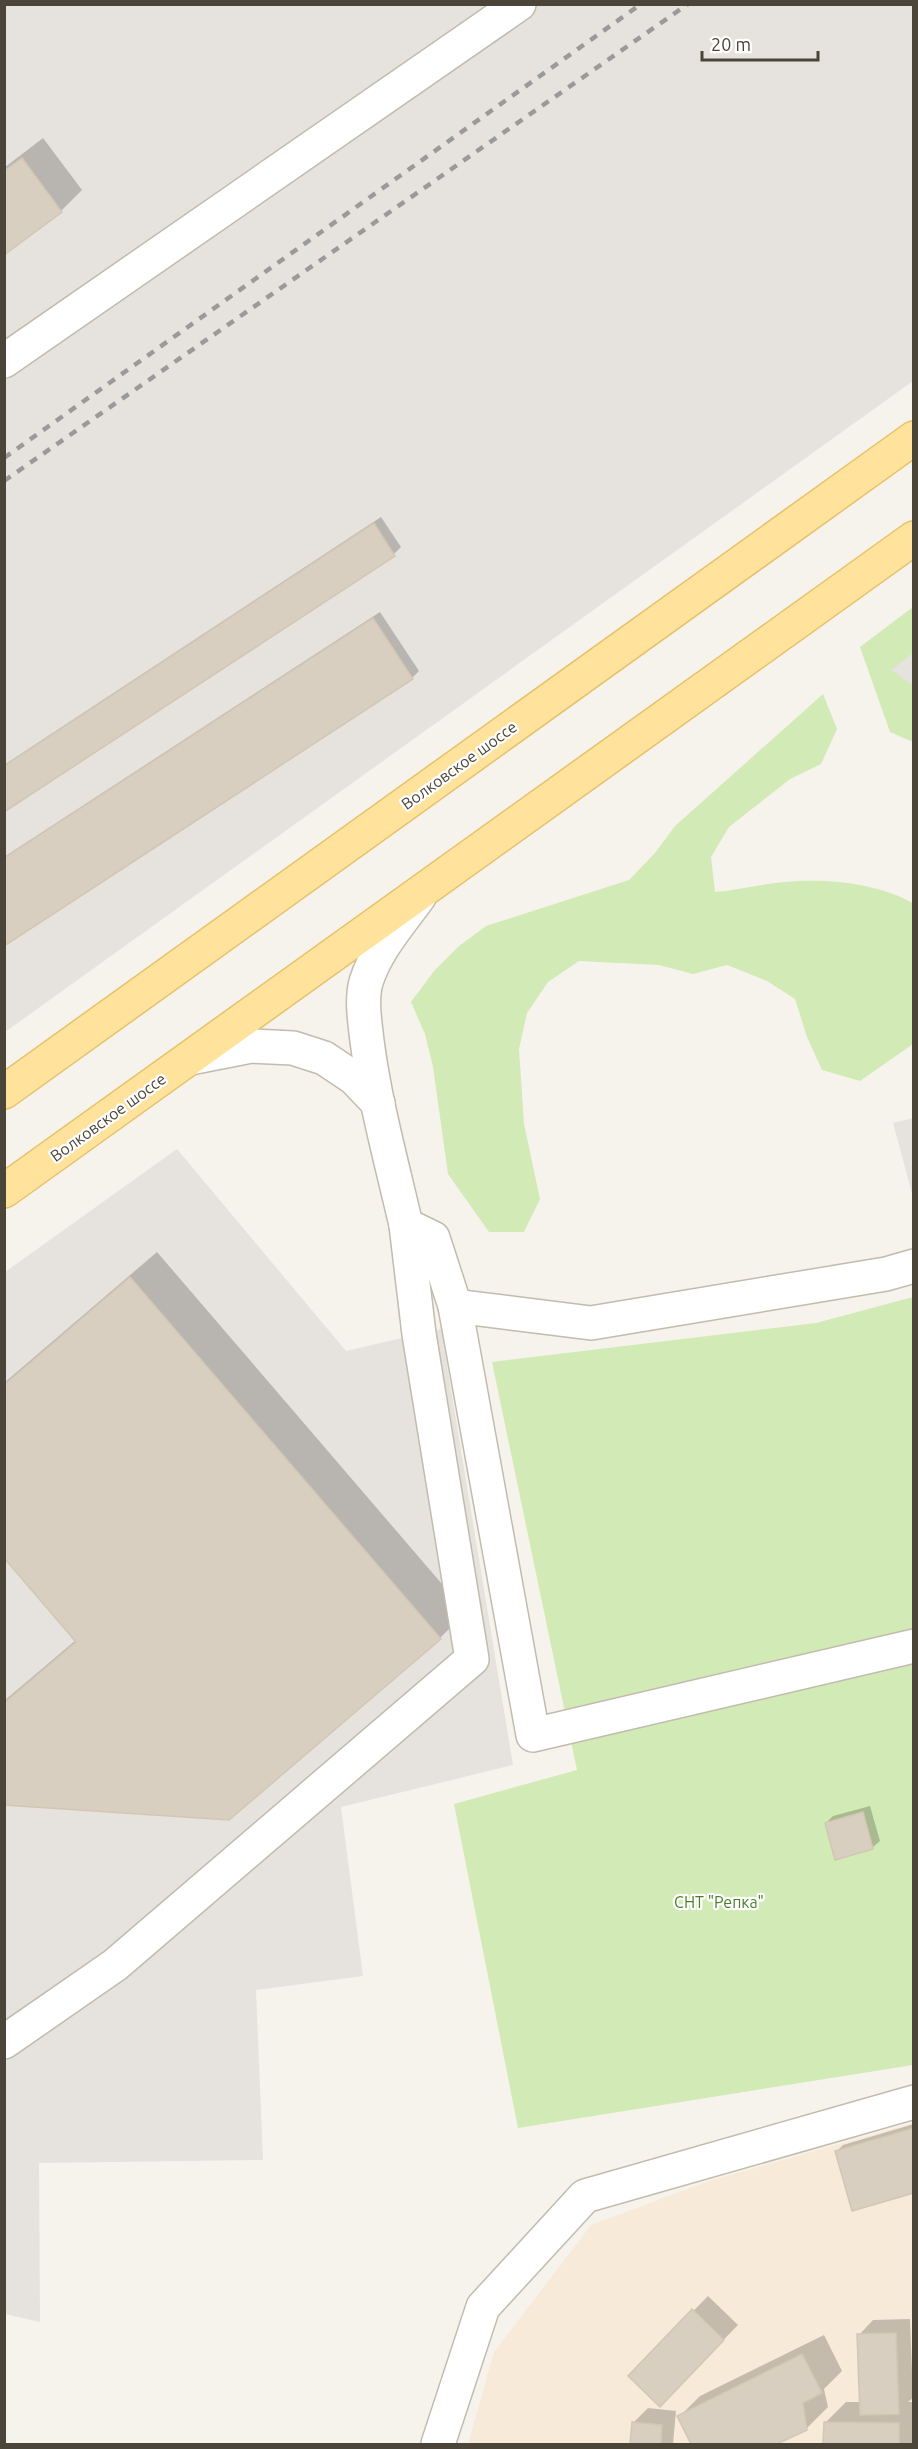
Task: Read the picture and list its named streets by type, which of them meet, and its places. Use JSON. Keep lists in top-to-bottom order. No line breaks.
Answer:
{"streets":{"main road":["Волковское шоссе"]},"parks":["СНТ \"Репка\""],"scale_bar":"20 m"}
